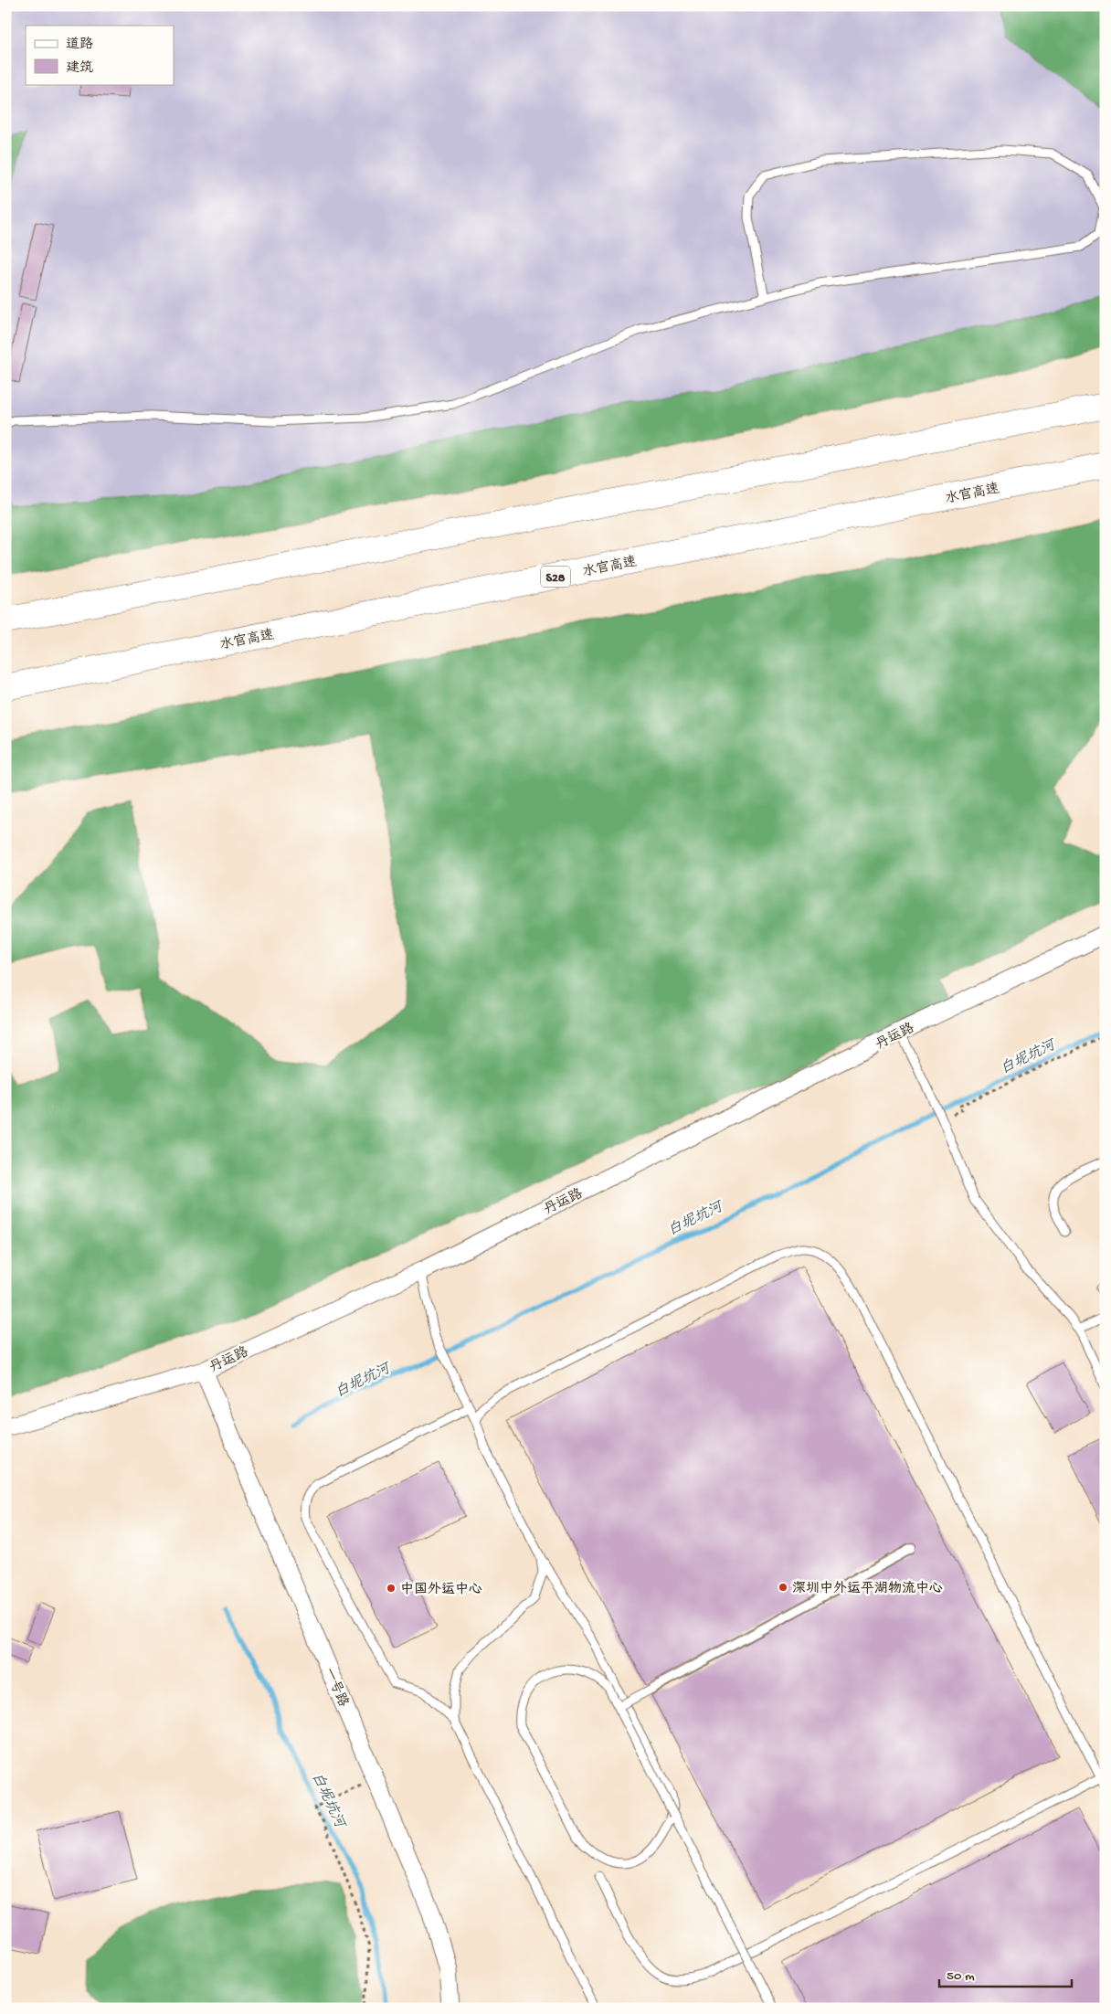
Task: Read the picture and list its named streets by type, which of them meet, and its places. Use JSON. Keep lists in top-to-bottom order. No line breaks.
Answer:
{"streets":{"highway":["水官高速","S28"],"street":["丹运路","一号路"]},"crossings":[["丹运路","一号路"]],"water":["白坭坑河"],"places":["深圳中外运平湖物流中心","中国外运中心"],"legend":["道路","建筑"],"scale_bar":"50 m"}
